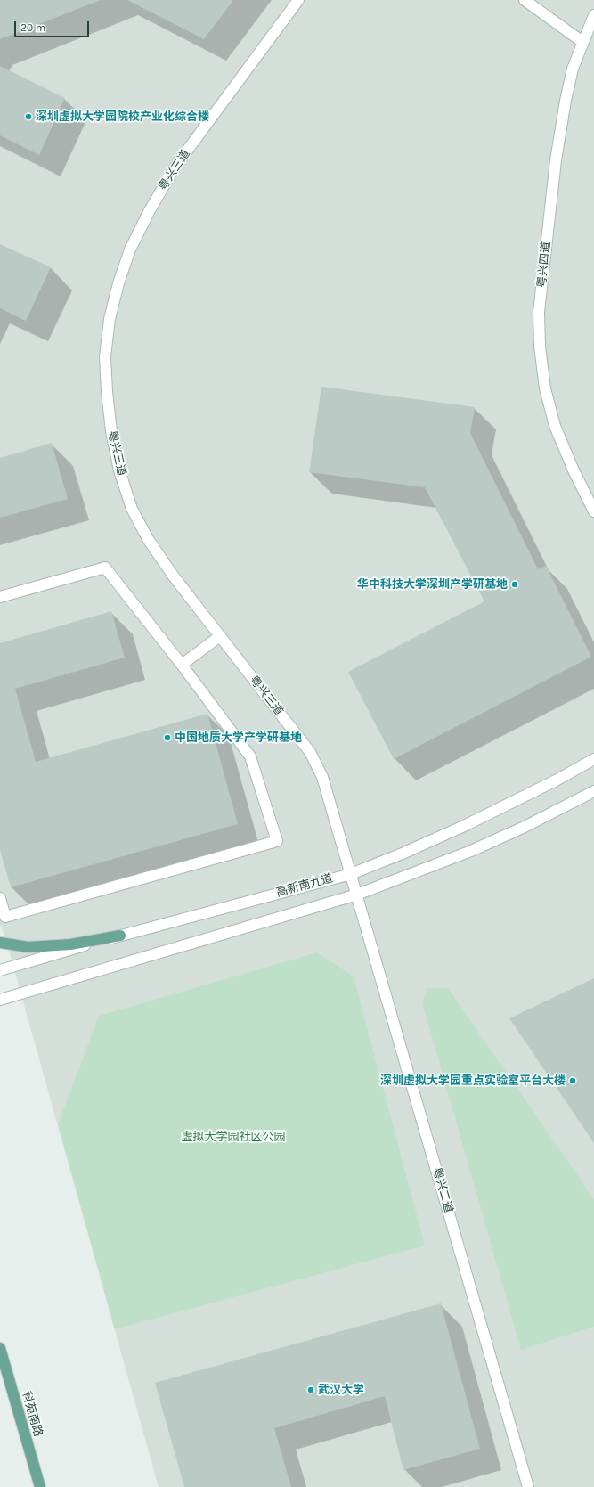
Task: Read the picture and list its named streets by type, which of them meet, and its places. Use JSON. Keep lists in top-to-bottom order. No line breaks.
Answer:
{"streets":{"main road":["科苑南路"],"street":["粤兴三道","粤兴四道","高新南九道","粤兴二道"]},"crossings":[["粤兴三道","高新南九道"],["粤兴三道","粤兴二道"],["高新南九道","粤兴二道"]],"parks":["虚拟大学园社区公园"],"places":["深圳虚拟大学园院校产业化综合楼","华中科技大学深圳产学研基地","中国地质大学产学研基地","深圳虚拟大学园重点实验室平台大楼","武汉大学"],"scale_bar":"20 m"}
